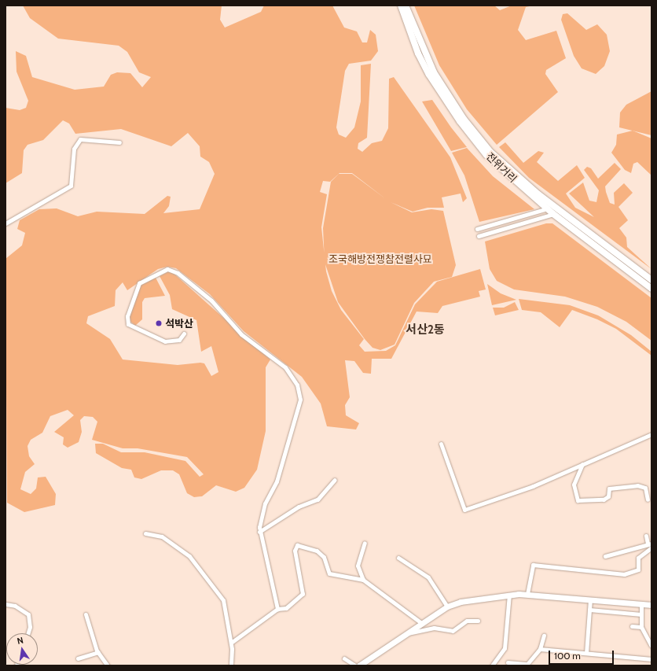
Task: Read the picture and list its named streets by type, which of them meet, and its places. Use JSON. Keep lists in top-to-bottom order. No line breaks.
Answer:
{"streets":{"main road":["전위거리"]},"districts":["서산2동"],"parks":["조국해방전쟁참전렬사묘"],"places":["석박산"],"scale_bar":"100 m","north":"top"}
